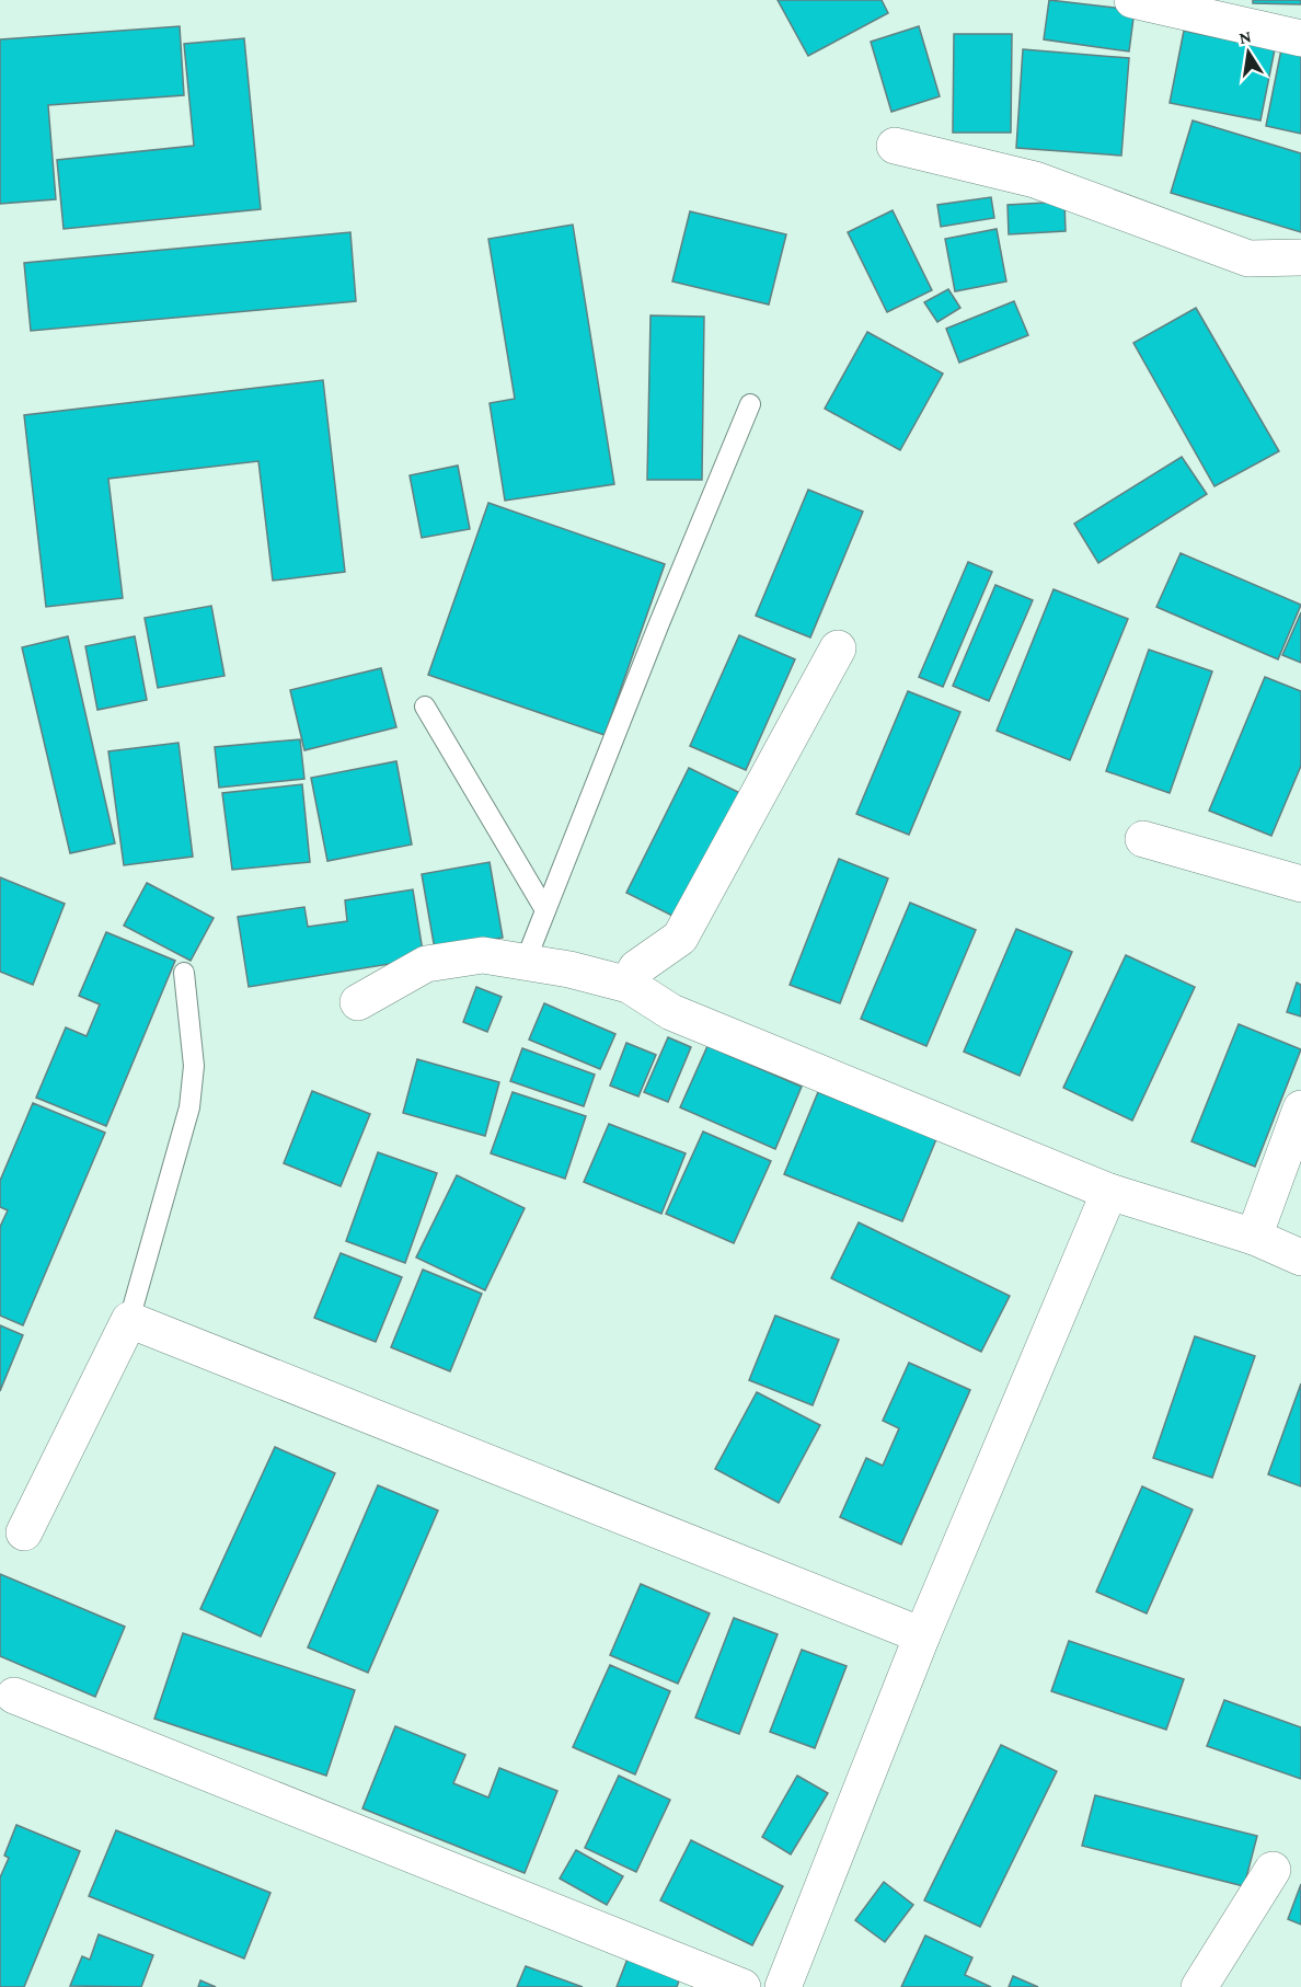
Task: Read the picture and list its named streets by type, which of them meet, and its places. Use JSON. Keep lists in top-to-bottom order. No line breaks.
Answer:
{"north":"top"}
